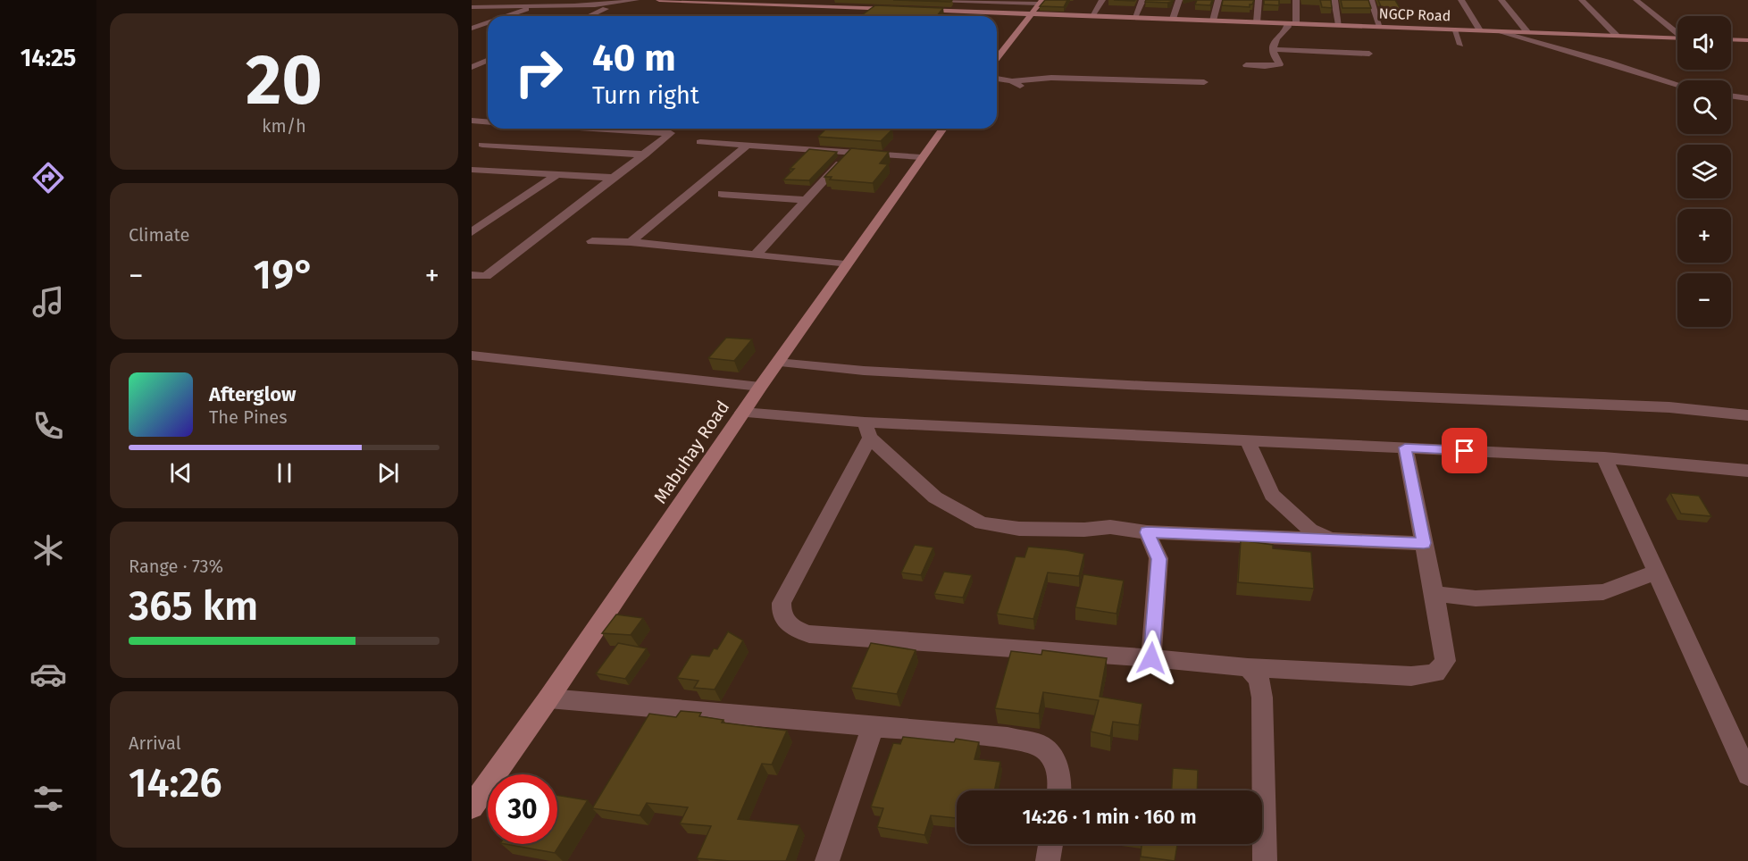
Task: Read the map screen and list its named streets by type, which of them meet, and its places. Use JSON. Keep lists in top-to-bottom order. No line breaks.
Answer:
{"streets":{"main road":["NGCP Road","Mabuhay Road"]},"page":{"tabs":"14:25","tile":[["20","km/h"],"Climate",["Range · 73%","365 km"],["Arrival","14:26"]],"map_buttons":["+","−"],"turn":["40 m","Turn right"],"heat":["−","19°","+"],"song":["Afterglow","The Pines"],"limit":"30","trip":"14:26 · 1 min · 160 m"}}
